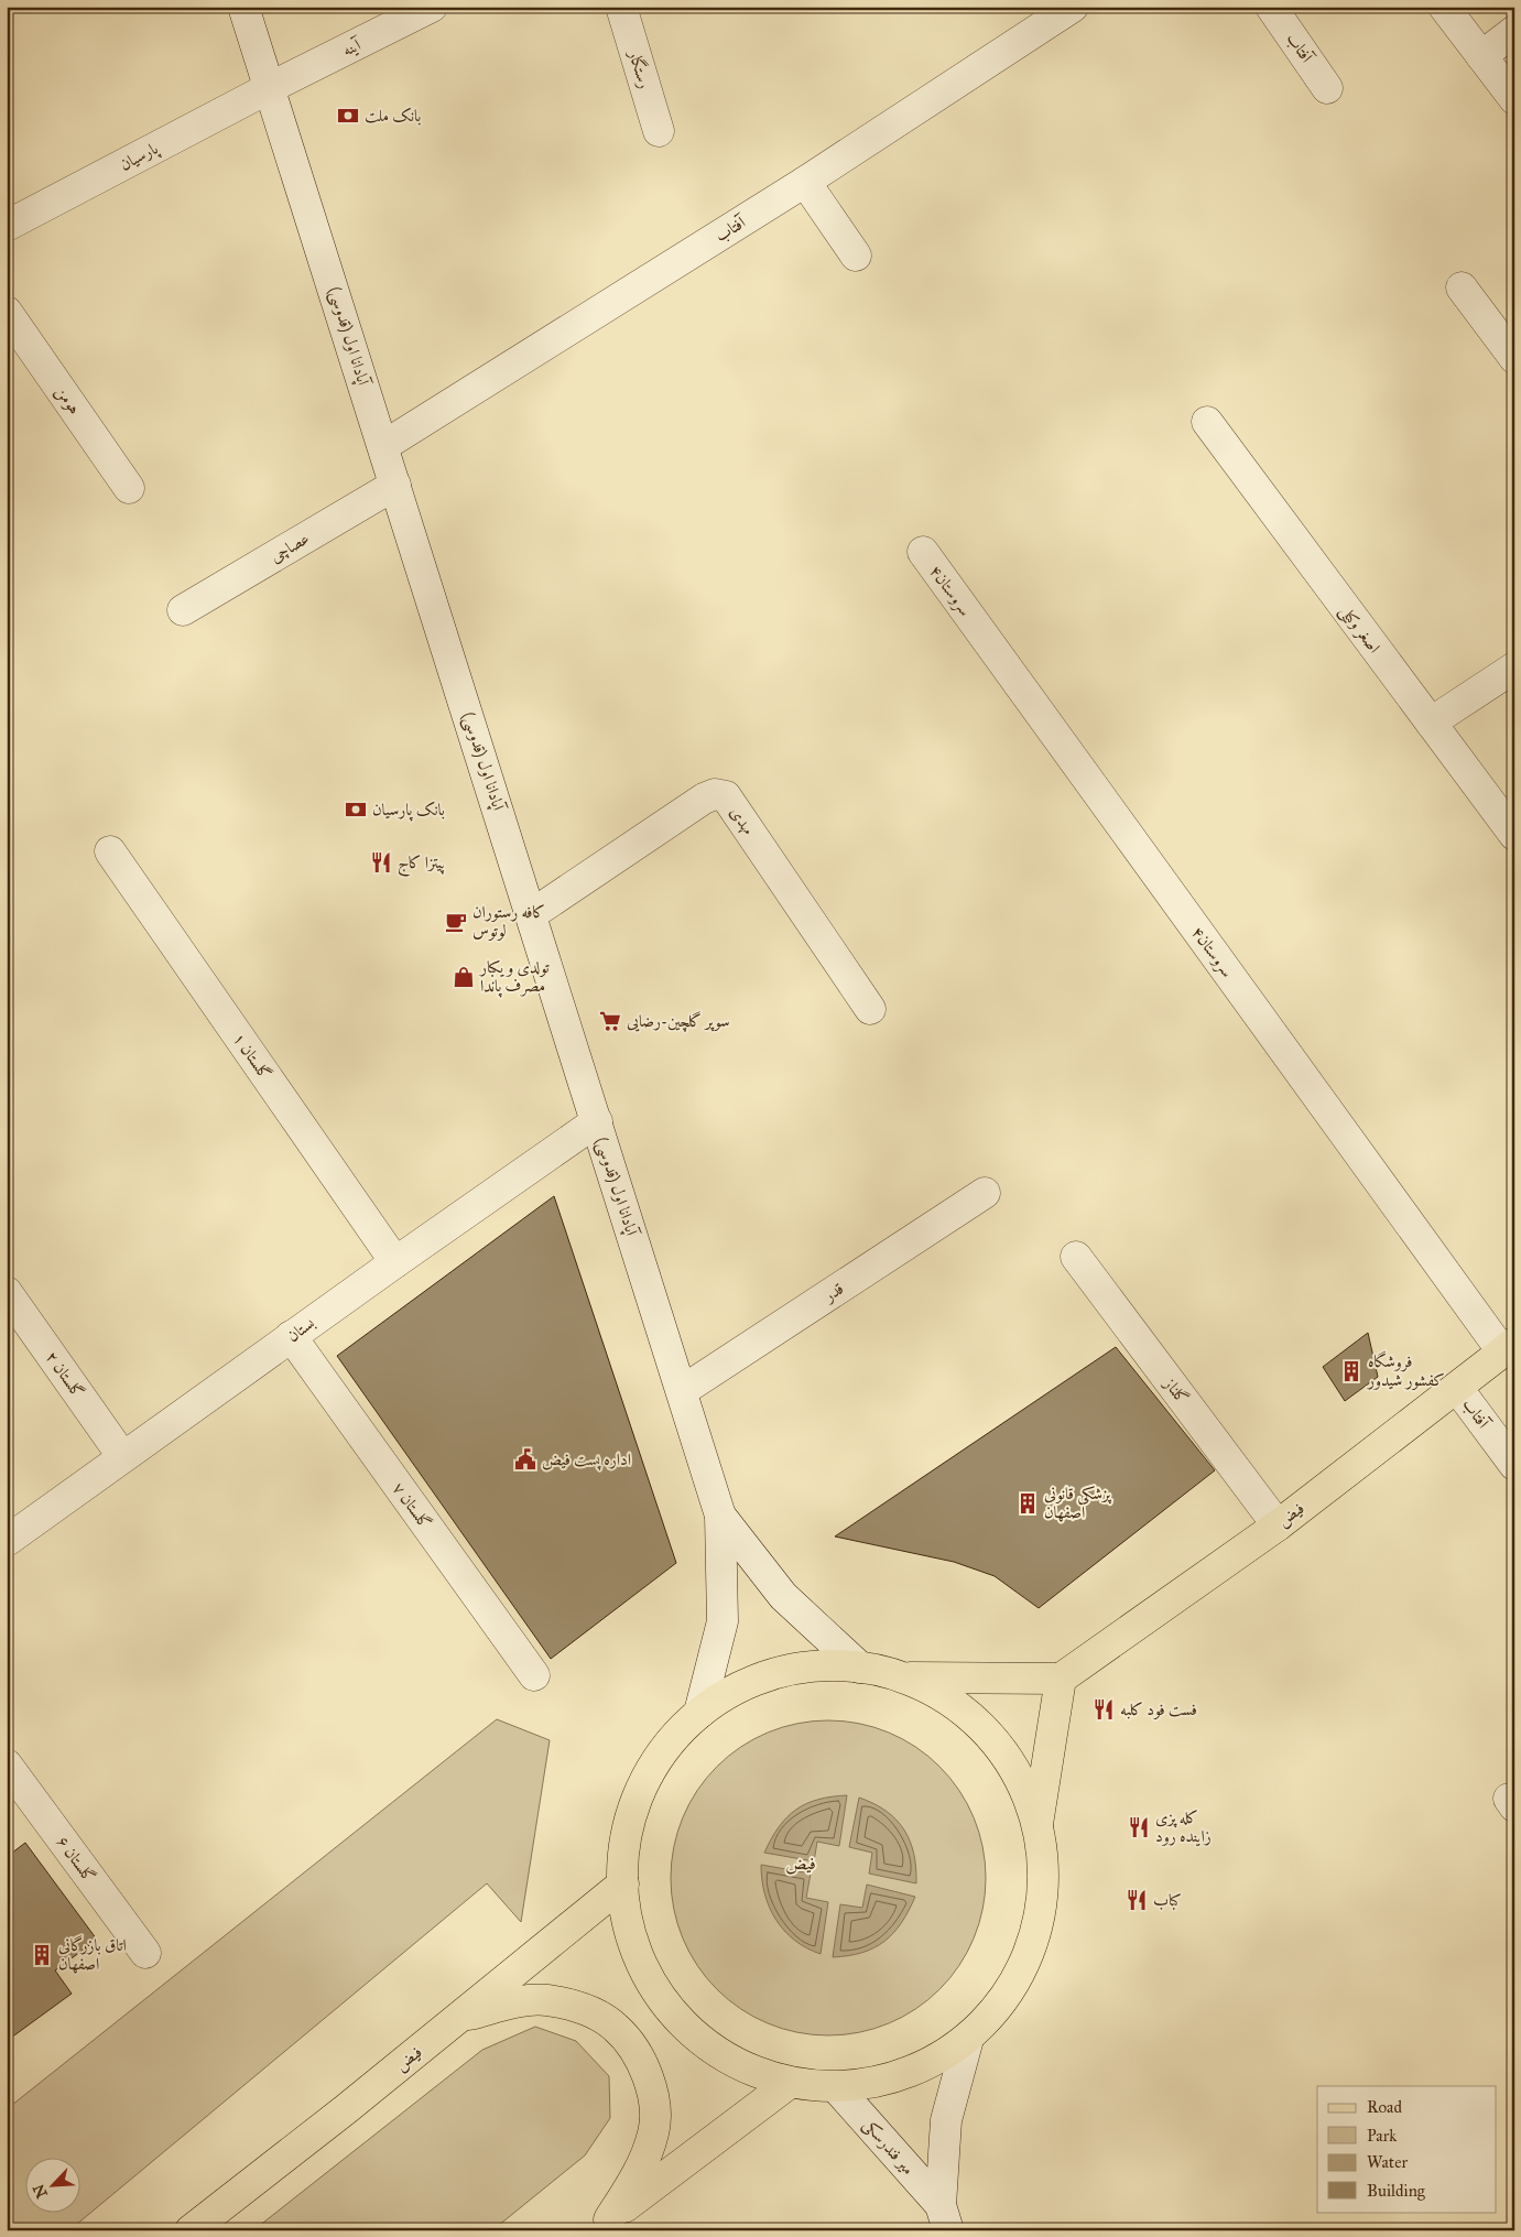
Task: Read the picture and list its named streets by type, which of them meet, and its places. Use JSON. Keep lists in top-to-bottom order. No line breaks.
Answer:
{"streets":{"main road":["فیض"],"street":["آینه","آفتاب","رستگار","پارسیان","آپادانا اول (قدوسی)","هومن","عصاچی","سروستان۴","اصغر وکیلی","مهدی","گلستان ۱","قدر","بستان","گلستان ۲","گلناز","گلستان ۷","گلستان ۶","میر فندرسکی"]},"crossings":[["آینه","پارسیان"],["آینه","آپادانا اول (قدوسی)"],["آفتاب","آپادانا اول (قدوسی)"],["آفتاب","فیض"],["پارسیان","آپادانا اول (قدوسی)"],["آپادانا اول (قدوسی)","عصاچی"],["آپادانا اول (قدوسی)","مهدی"],["آپادانا اول (قدوسی)","قدر"],["آپادانا اول (قدوسی)","بستان"],["سروستان۴","فیض"],["گلستان ۱","بستان"],["بستان","گلستان ۲"],["بستان","گلستان ۷"],["گلناز","فیض"]],"districts":["فیض"],"places":{"bank":["بانک ملت","بانک پارسیان"],"restaurant":["پیتزا کاج","فست فود کلبه","کله پزی زاینده رود","کباب"],"cafe":["کافه رستوران لوتوس"],"shop":["تولدی و یکبار مصرف پاندا"],"supermarket":["سوپر گلچین-رضایی"],"building":["فروشگاه کفشور شیدور","پزشکی قانونی اصفهان","اتاق بازرگانی اصفهان"],"public building":["اداره پست فیض"]},"legend":["Road","Park","Water","Building"],"north":"bottom left"}
